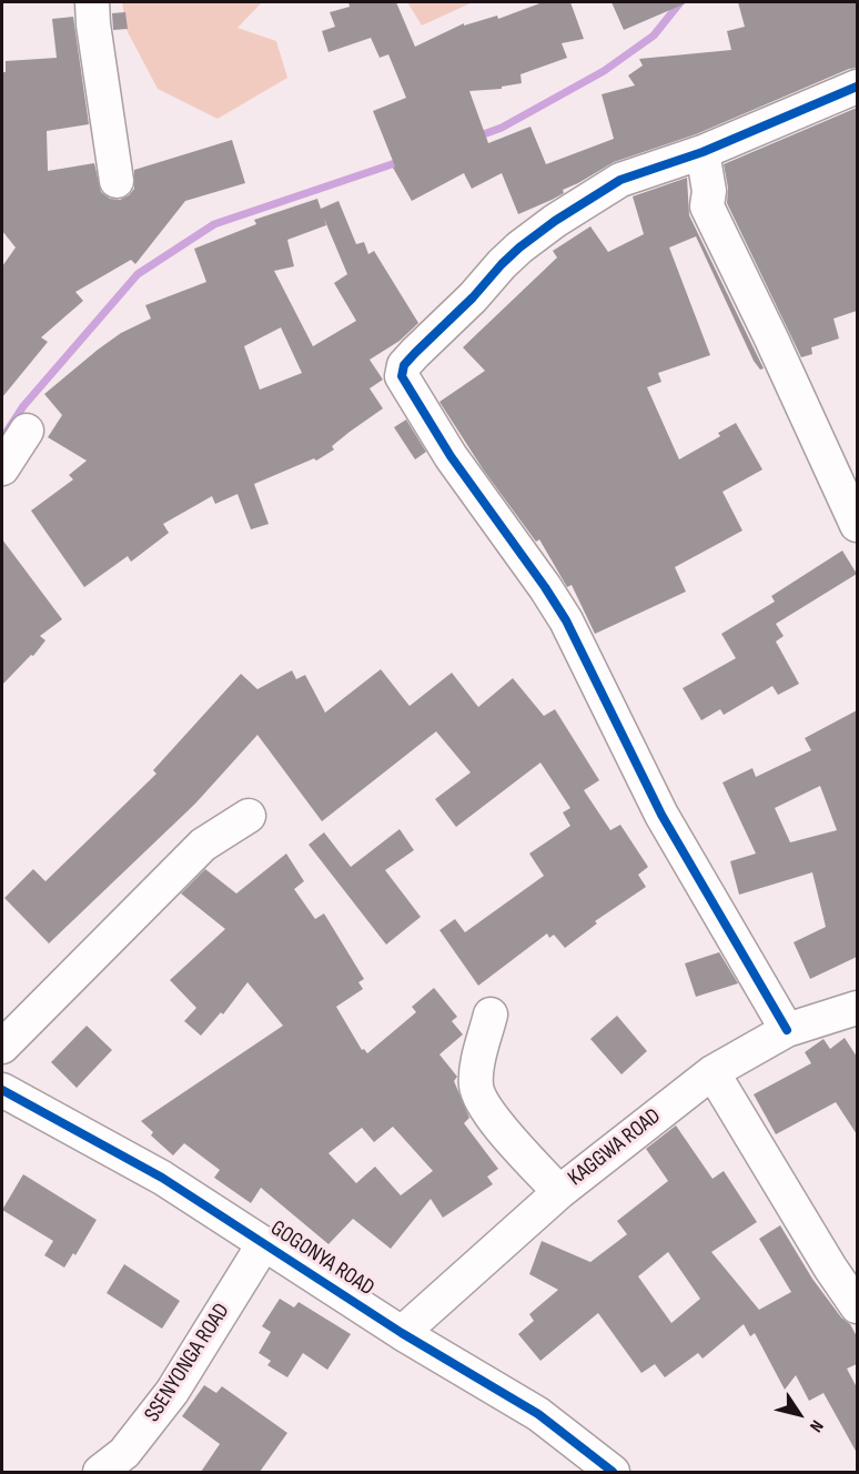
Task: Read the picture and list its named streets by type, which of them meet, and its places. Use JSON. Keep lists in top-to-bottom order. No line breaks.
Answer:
{"streets":{"street":["KAGGWA ROAD","GOGONYA ROAD","SSENYONGA ROAD"]},"crossings":[["KAGGWA ROAD","GOGONYA ROAD"],["GOGONYA ROAD","SSENYONGA ROAD"]],"north":"bottom right"}
